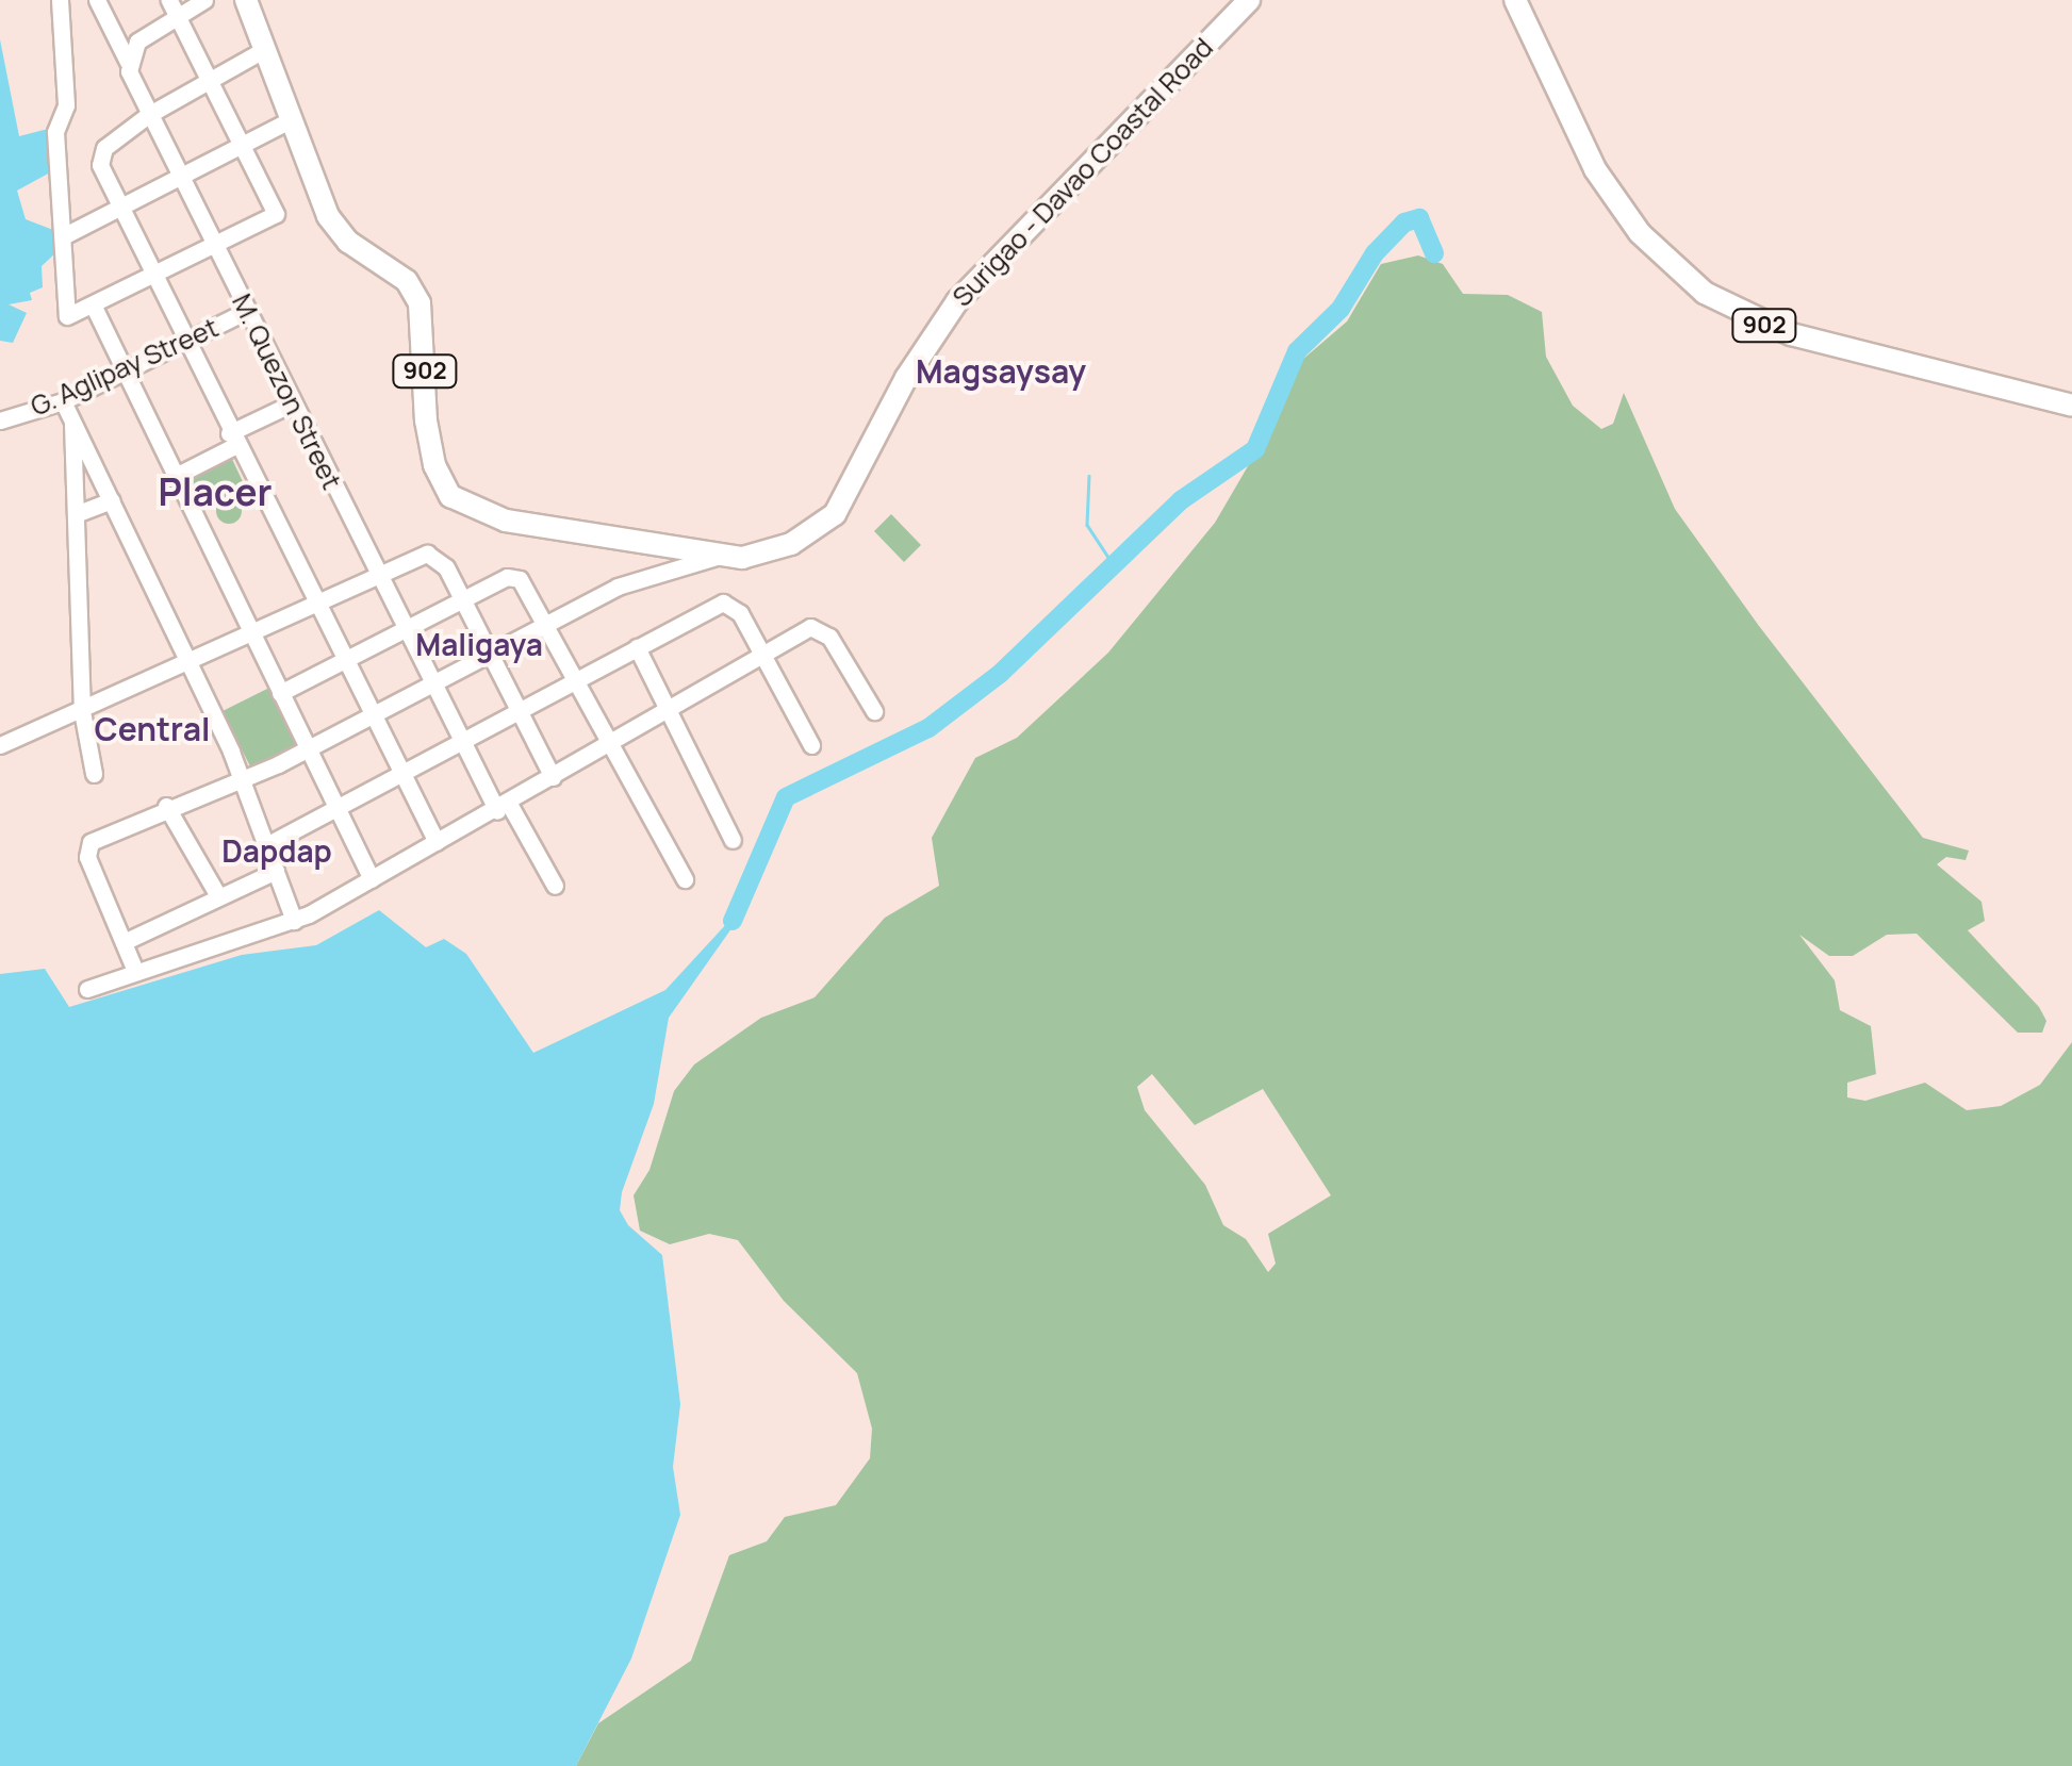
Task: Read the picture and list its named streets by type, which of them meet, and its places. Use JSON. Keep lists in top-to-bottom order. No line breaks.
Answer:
{"streets":{"highway":["Surigao - Davao Coastal Road","902"],"street":["G. Aglipay Street","M. Quezon Street"]},"crossings":[["G. Aglipay Street","M. Quezon Street"]],"districts":["Magsaysay","Placer","Maligaya","Central","Dapdap"]}
